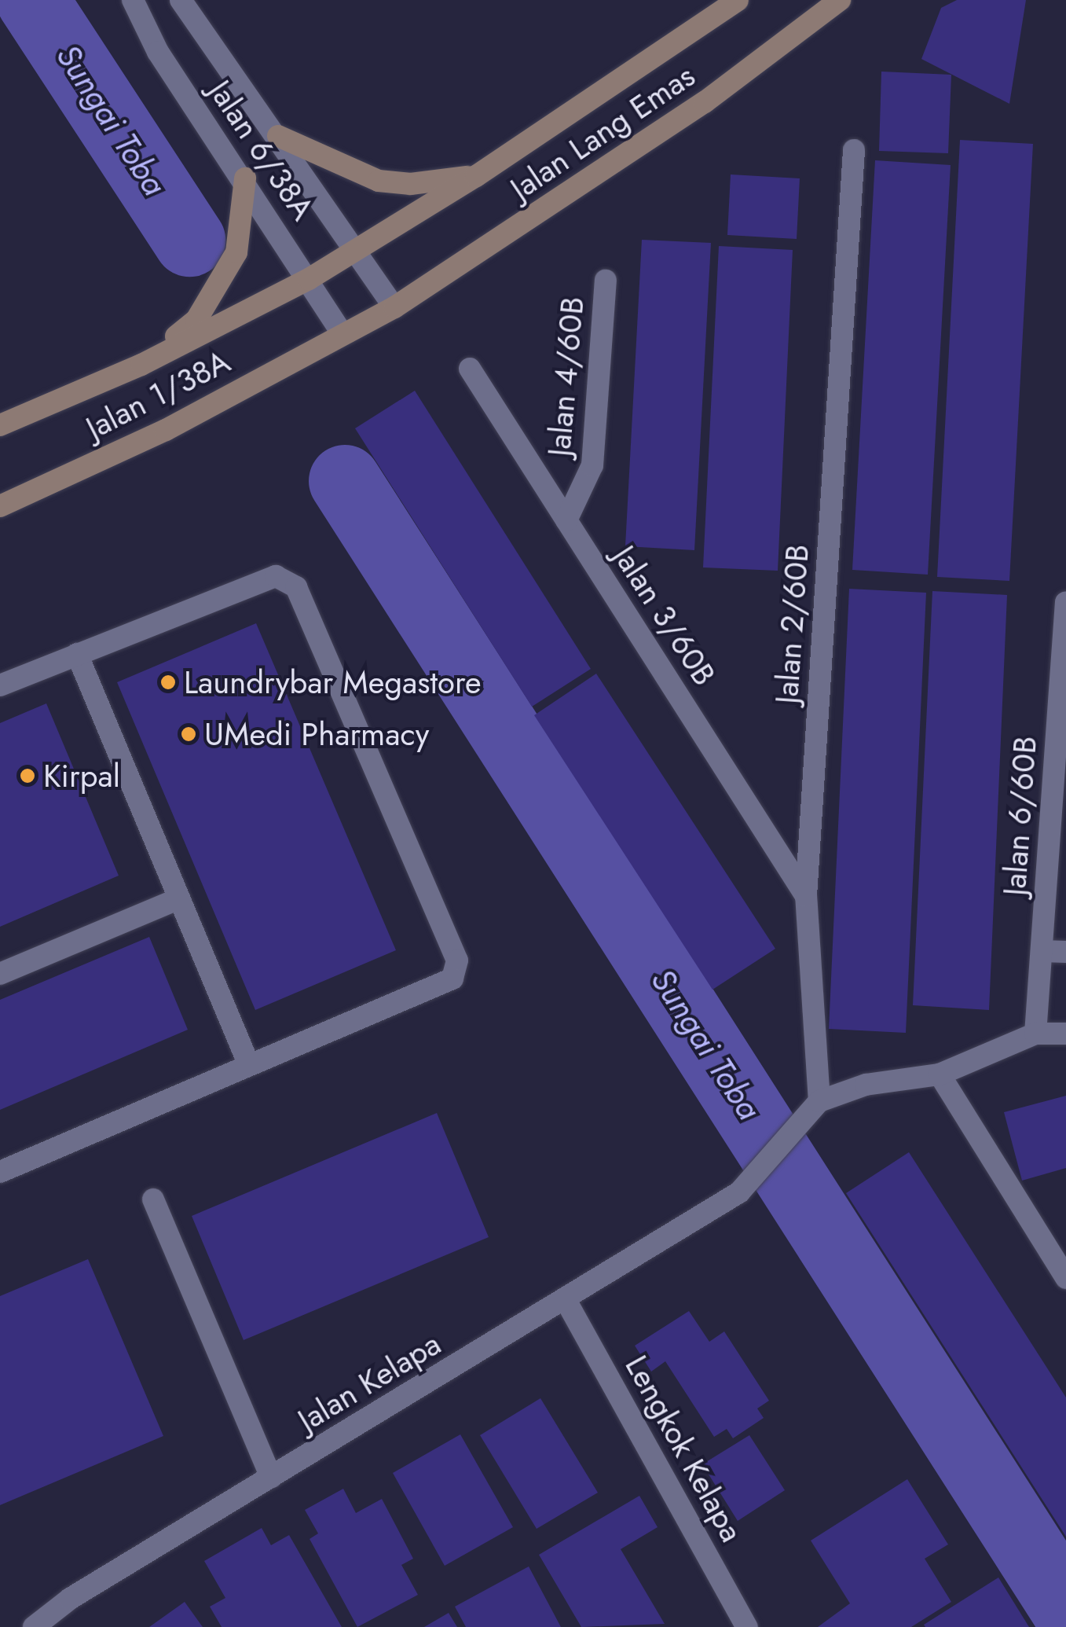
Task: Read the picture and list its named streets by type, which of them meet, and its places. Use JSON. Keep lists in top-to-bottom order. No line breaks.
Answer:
{"streets":{"main road":["Jalan Lang Emas","Jalan 1/38A"],"street":["Jalan 6/38A","Jalan 4/60B","Jalan 3/60B","Jalan 2/60B","Jalan 6/60B","Jalan Kelapa","Lengkok Kelapa"]},"crossings":[["Jalan Lang Emas","Jalan 6/38A"],["Jalan Lang Emas","Jalan 1/38A"],["Jalan 6/38A","Jalan 1/38A"],["Jalan 4/60B","Jalan 3/60B"],["Jalan 3/60B","Jalan 2/60B"],["Jalan 2/60B","Jalan Kelapa"],["Jalan Kelapa","Lengkok Kelapa"]],"water":["Sungai Toba"],"places":["Laundrybar Megastore","UMedi Pharmacy","Kirpal"]}
